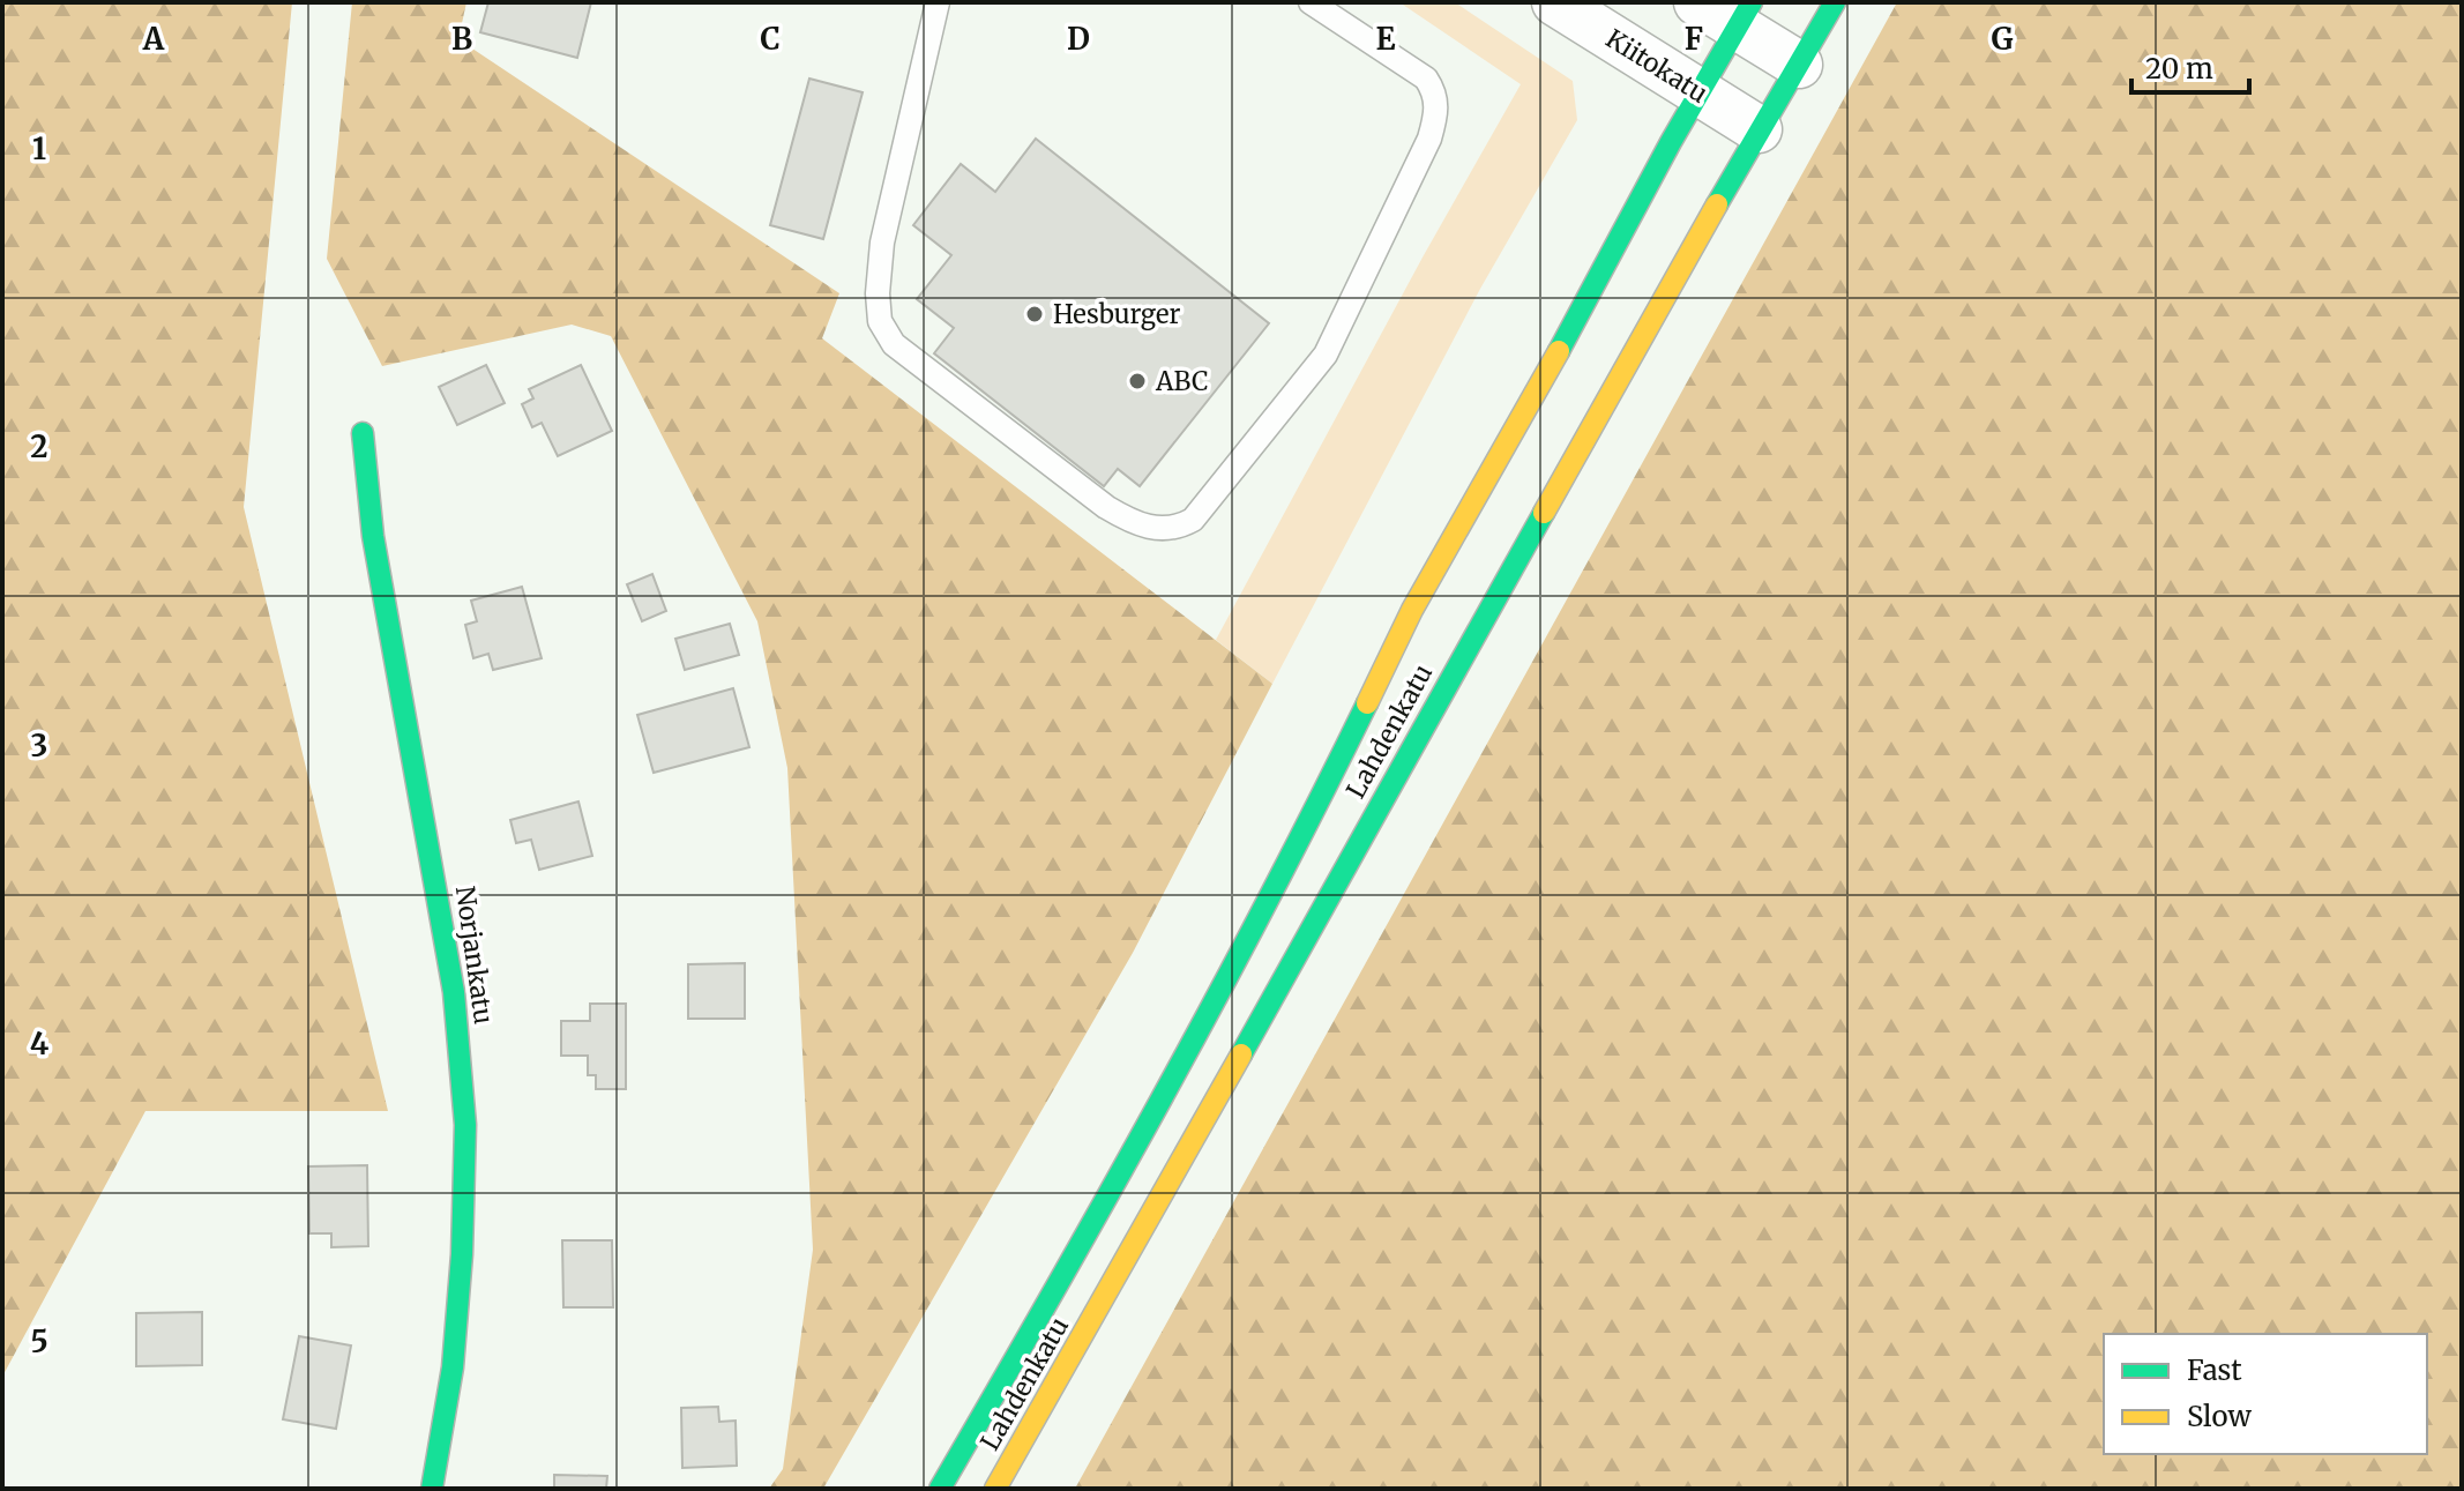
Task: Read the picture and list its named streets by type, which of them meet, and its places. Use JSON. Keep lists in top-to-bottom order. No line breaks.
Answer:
{"streets":{"main road":["Lahdenkatu","Norjankatu"],"street":["Kiitokatu"]},"crossings":[["Kiitokatu","Lahdenkatu"]],"places":["Hesburger","ABC"],"legend":["Fast","Slow"],"scale_bar":"20 m","grid":{"columns":["A","B","C","D","E","F","G"],"rows":["1","2","3","4","5"]}}
